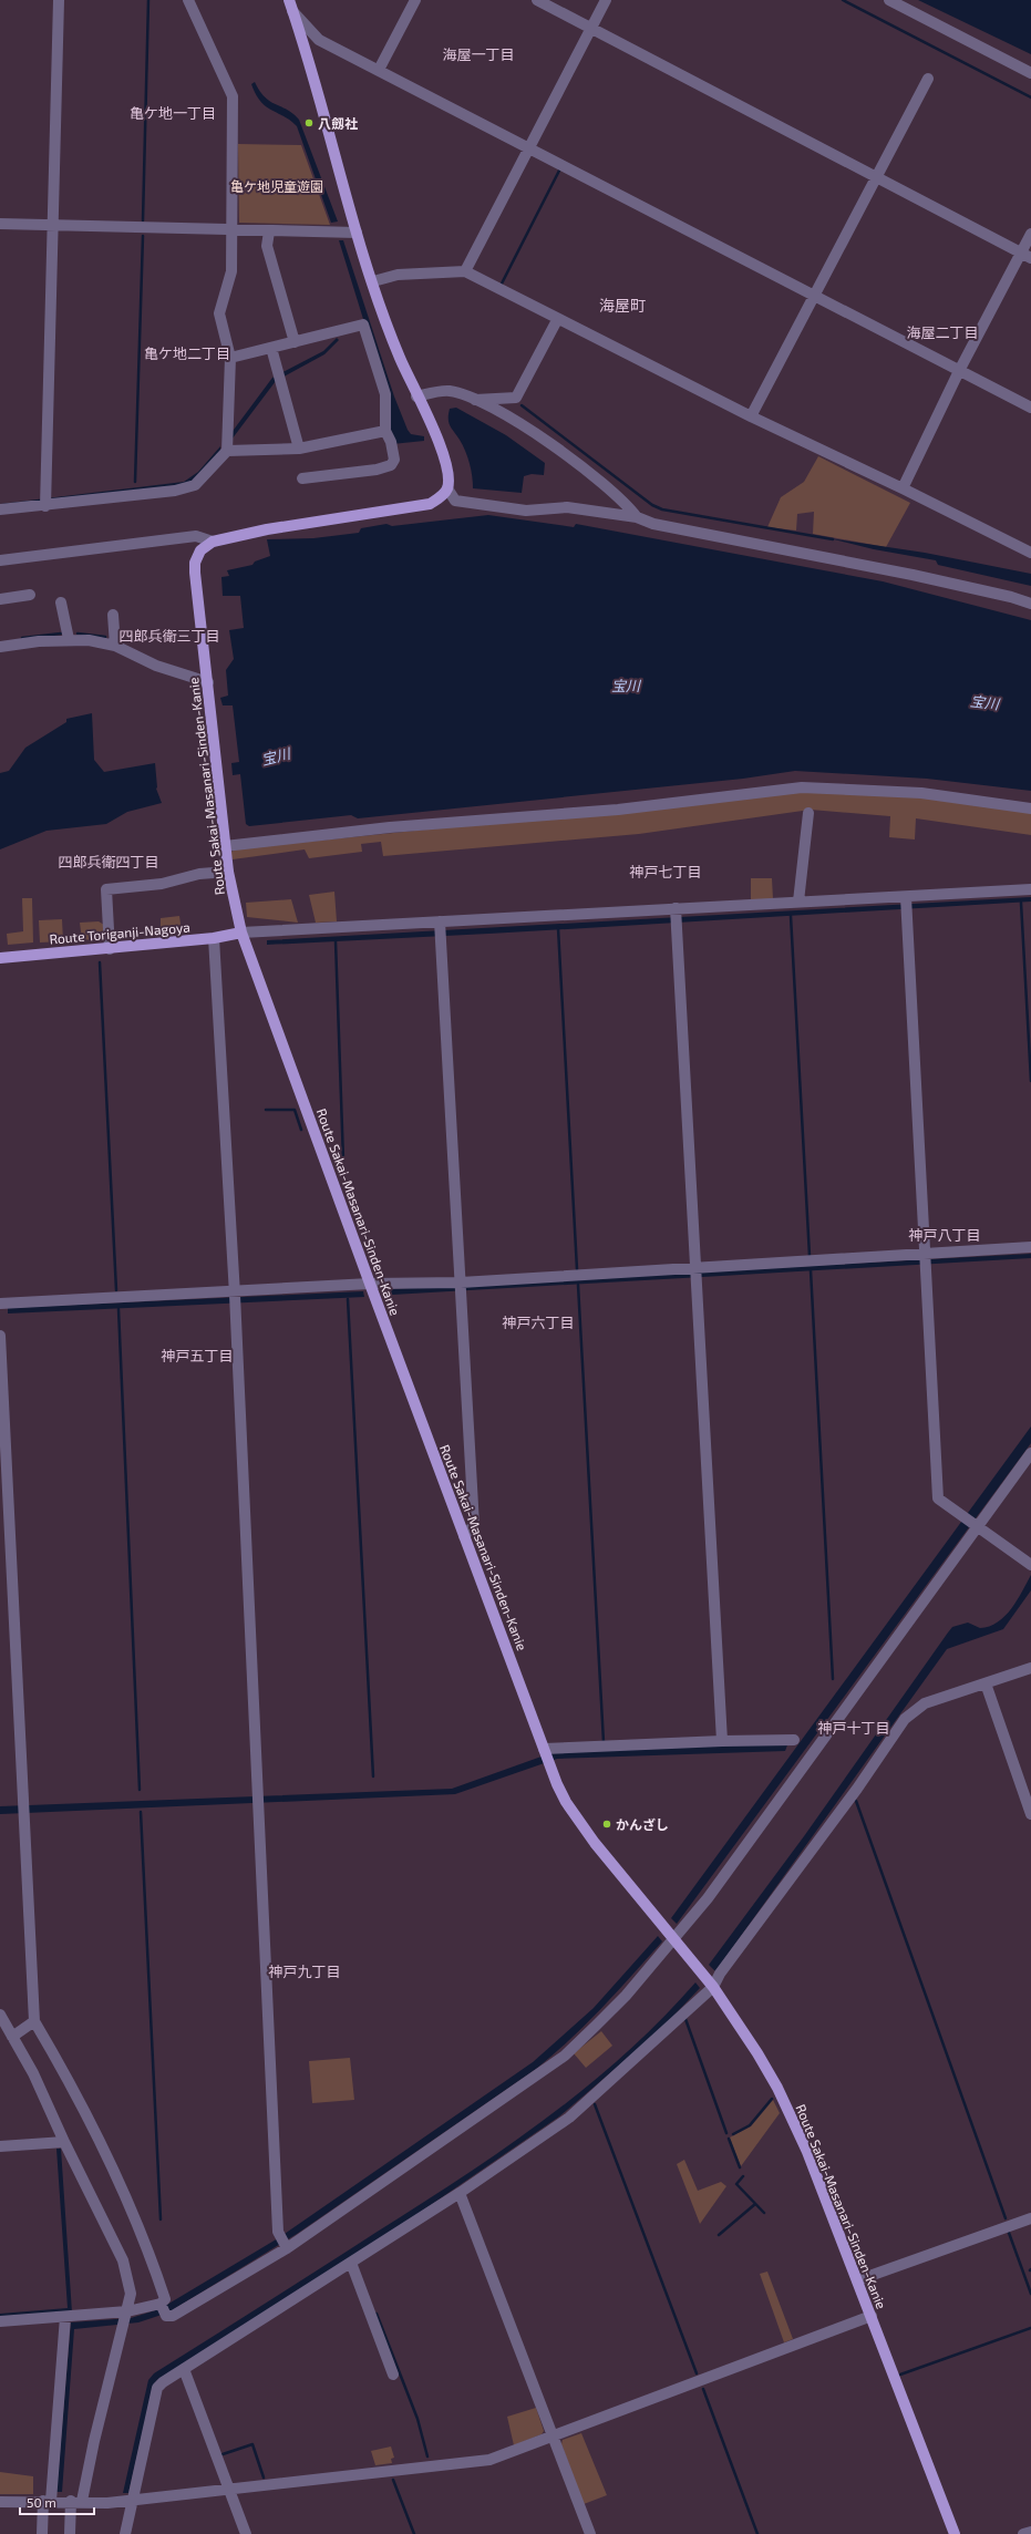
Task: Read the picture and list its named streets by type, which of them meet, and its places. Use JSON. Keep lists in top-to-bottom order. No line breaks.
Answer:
{"streets":{"main road":["Route Sakai-Masanari-Sinden-Kanie","Route Toriganji-Nagoya"]},"crossings":[["Route Sakai-Masanari-Sinden-Kanie","Route Toriganji-Nagoya"]],"districts":["海屋一丁目","亀ケ地一丁目","海屋町","海屋二丁目","亀ケ地二丁目","四郎兵衛三丁目","四郎兵衛四丁目","神戸七丁目","神戸八丁目","神戸六丁目","神戸五丁目","神戸十丁目","神戸九丁目"],"water":["宝川"],"parks":["亀ケ地児童遊園"],"places":["八劔社","かんざし"],"scale_bar":"50 m"}
